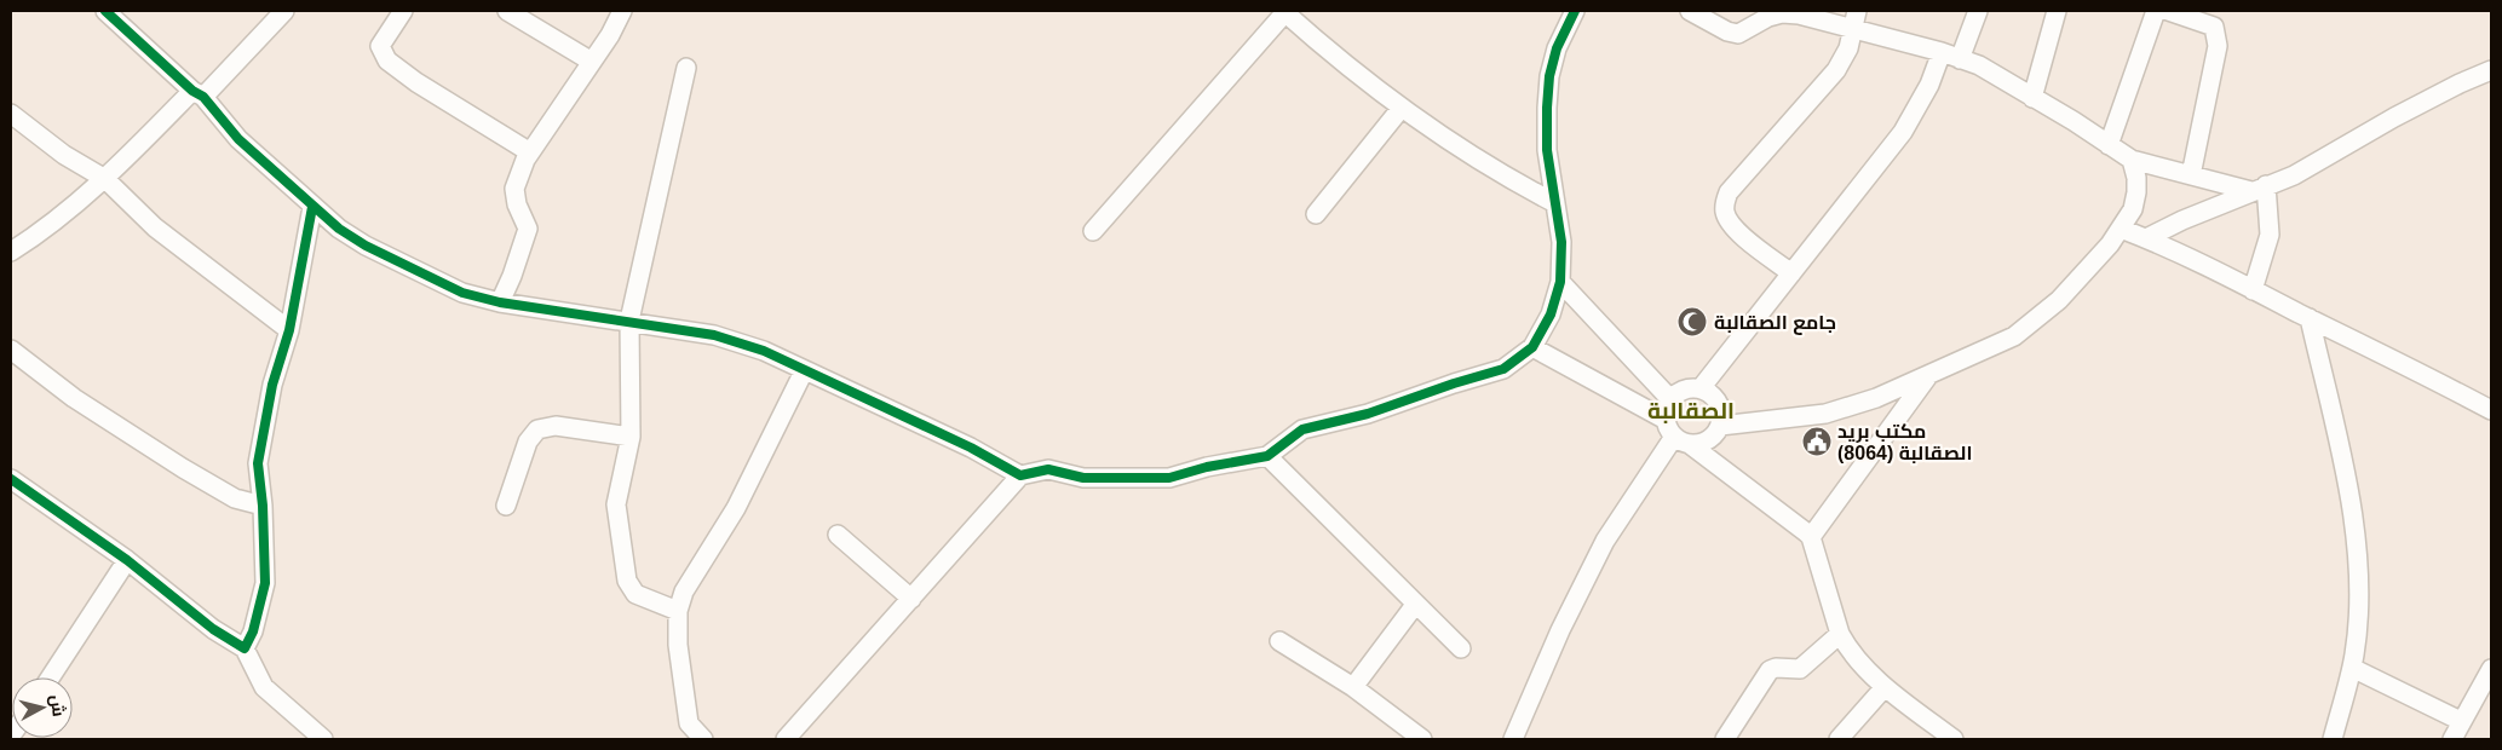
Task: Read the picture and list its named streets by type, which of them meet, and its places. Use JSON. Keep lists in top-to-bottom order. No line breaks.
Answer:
{"districts":["الصقالبة"],"places":{"mosque":["جامع الصقالبة"],"public building":["مكتب بريد الصقالبة (8064)"]},"north":"right"}
